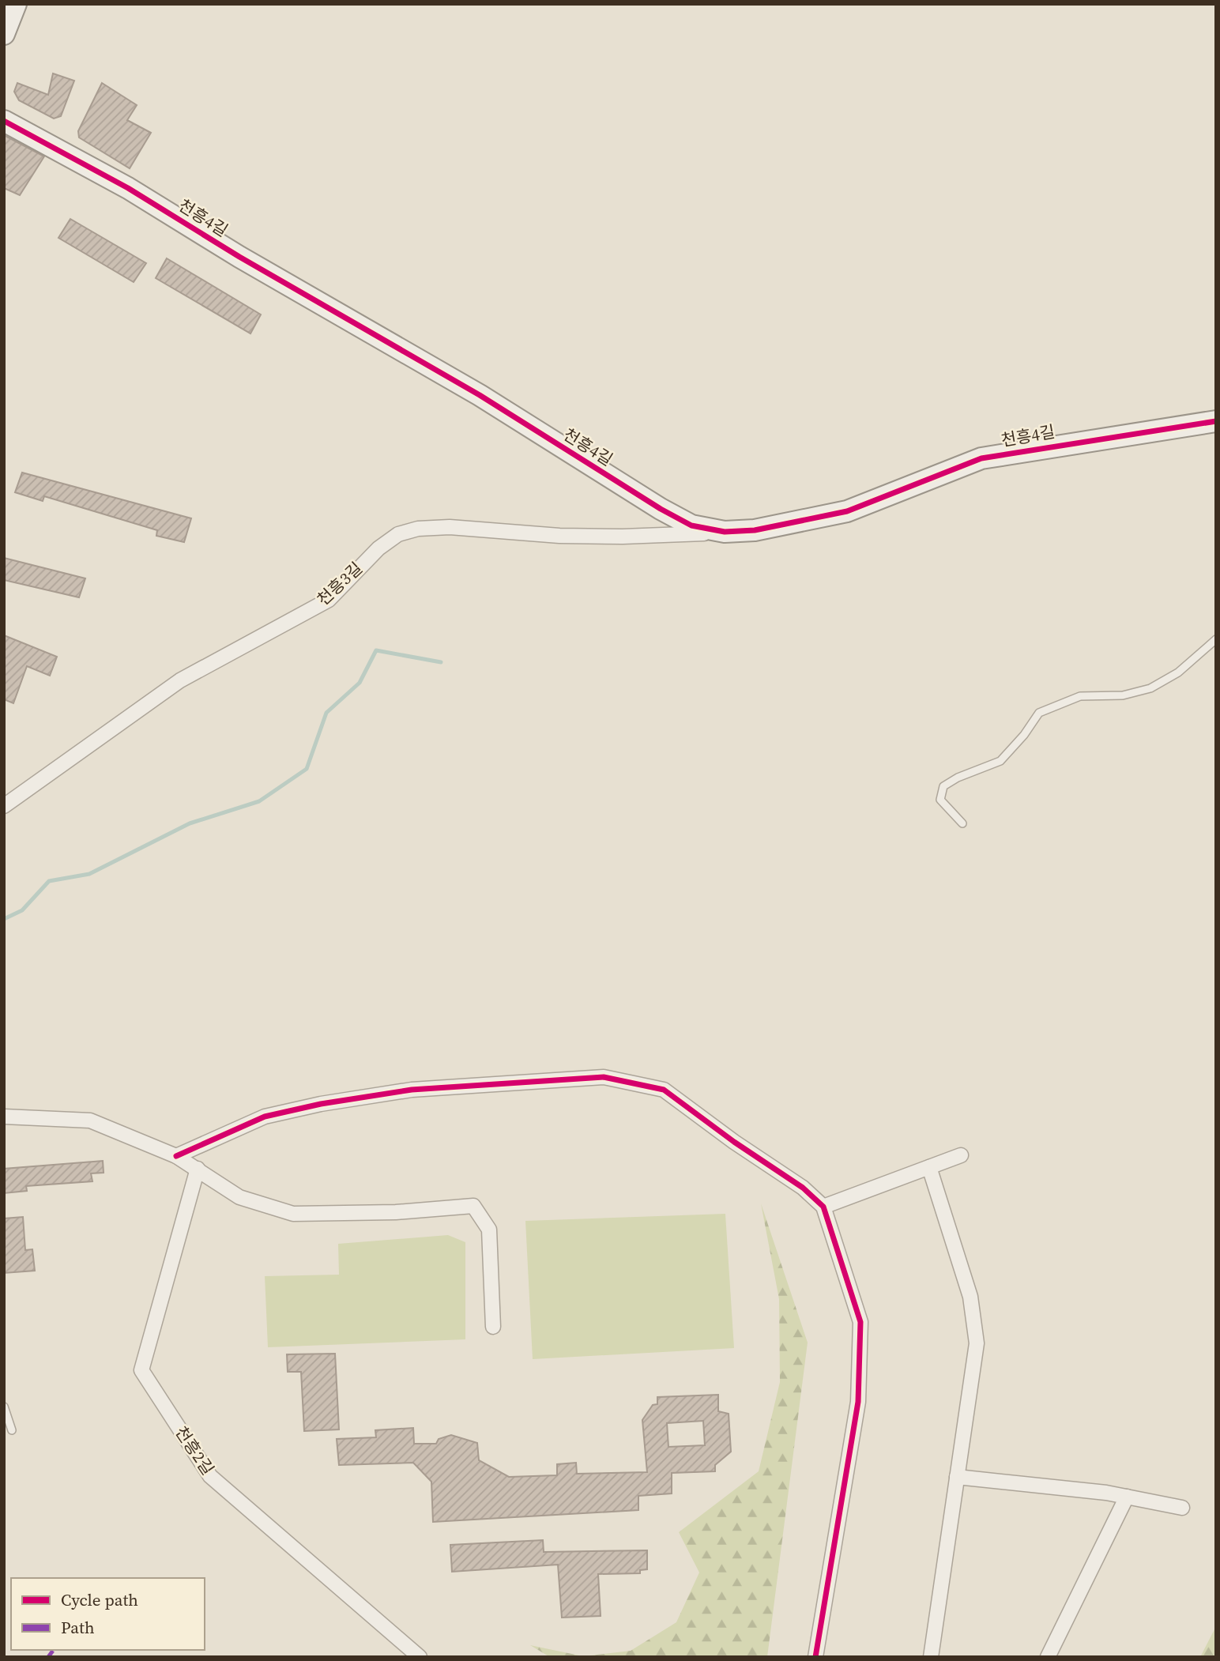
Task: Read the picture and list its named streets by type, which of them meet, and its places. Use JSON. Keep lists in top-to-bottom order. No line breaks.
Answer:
{"streets":{"street":["천흥4길","천흥3길","천흥2길"]},"crossings":[["천흥4길","천흥3길"]],"legend":["Cycle path","Path"]}
